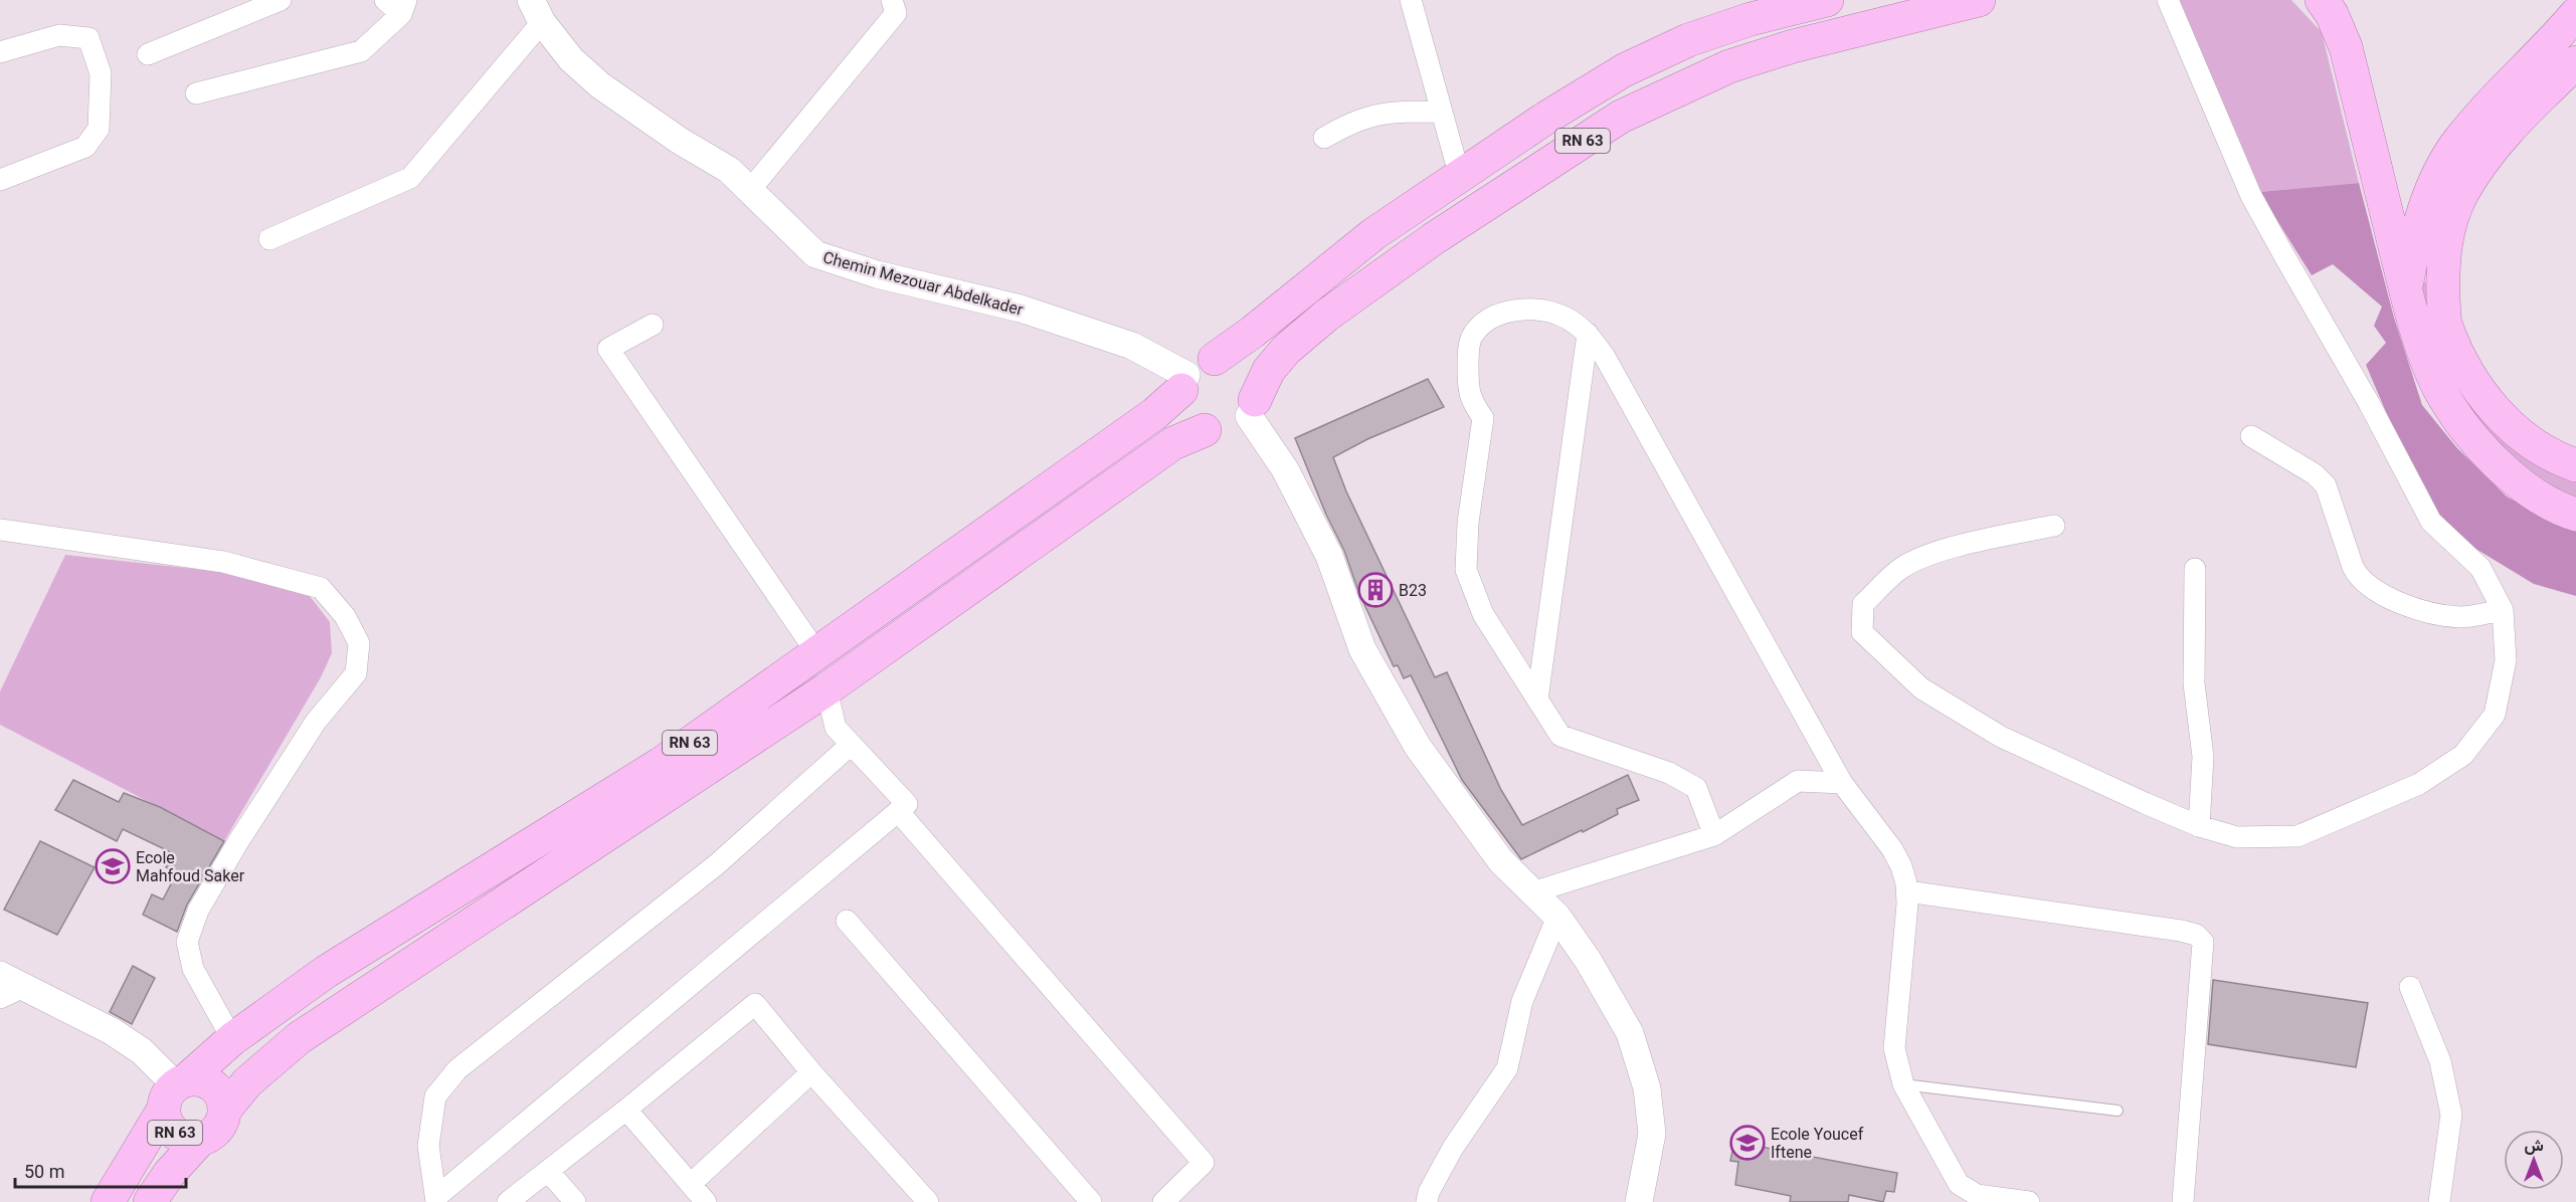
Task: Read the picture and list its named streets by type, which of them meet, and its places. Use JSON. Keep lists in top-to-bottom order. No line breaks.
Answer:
{"streets":{"highway":["RN 63"],"street":["Chemin Mezouar Abdelkader"]},"crossings":[["RN 63","Chemin Mezouar Abdelkader"]],"places":{"building":["B23"],"school or university":["Ecole Mahfoud Saker","Ecole Youcef Iftene"]},"scale_bar":"50 m","north":"top"}
